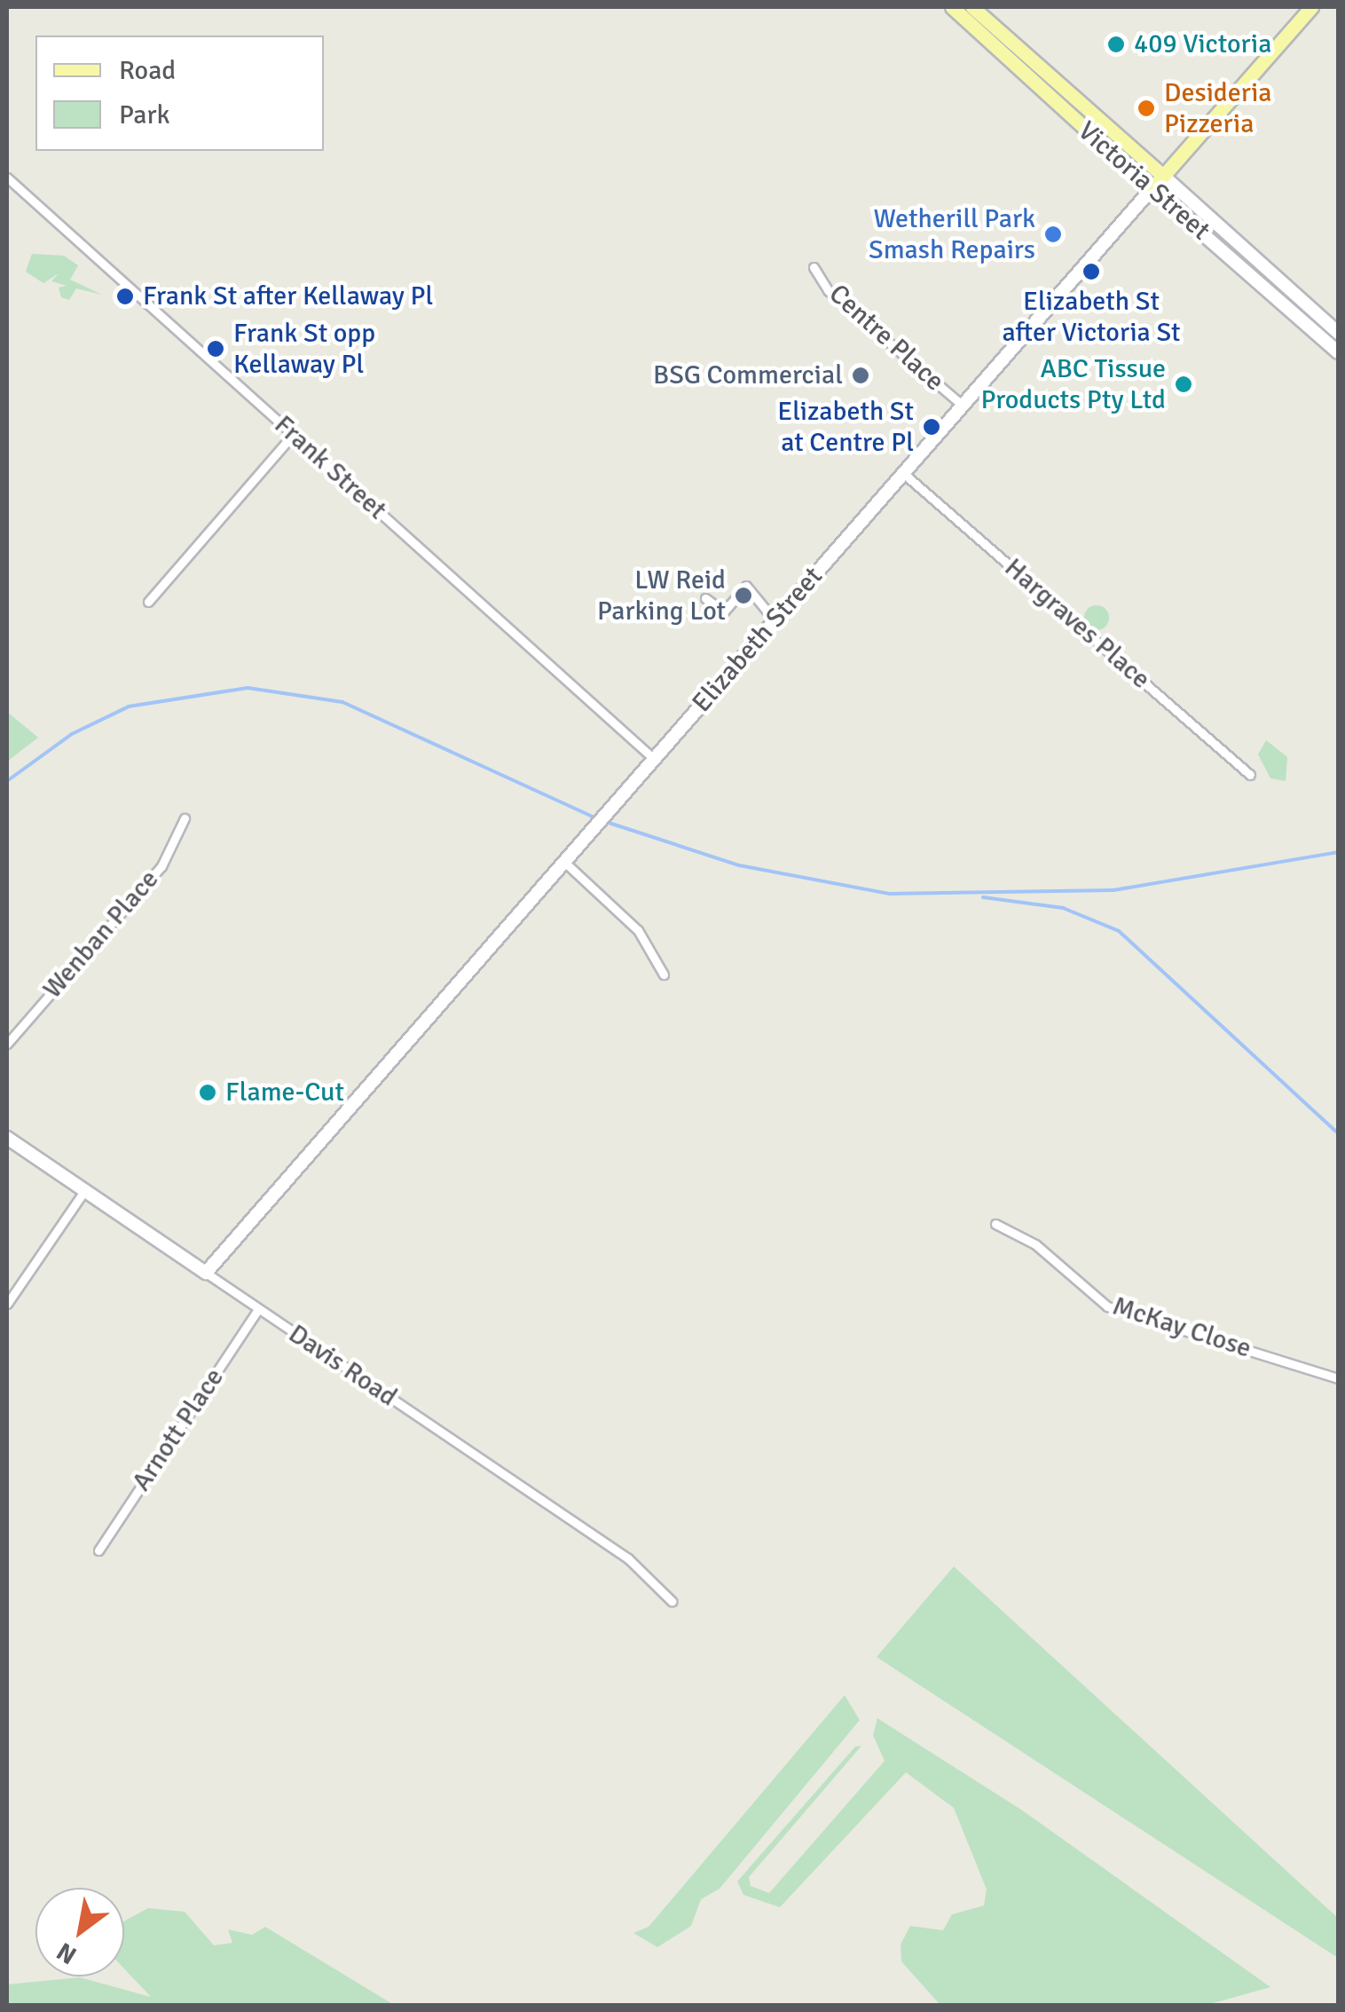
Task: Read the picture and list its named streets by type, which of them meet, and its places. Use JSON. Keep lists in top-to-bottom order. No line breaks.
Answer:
{"streets":{"main road":["Victoria Street","Elizabeth Street"],"street":["Centre Place","Frank Street","Hargraves Place","Wenban Place","McKay Close","Davis Road","Arnott Place"]},"crossings":[["Victoria Street","Elizabeth Street"],["Centre Place","Elizabeth Street"],["Frank Street","Elizabeth Street"],["Hargraves Place","Elizabeth Street"],["Elizabeth Street","Davis Road"],["Davis Road","Arnott Place"]],"places":["409 Victoria","Desideria Pizzeria","Wetherill Park Smash Repairs","Elizabeth St after Victoria St","Frank St after Kellaway Pl","Frank St opp Kellaway Pl","BSG Commercial","ABC Tissue Products Pty Ltd","Elizabeth St at Centre Pl","LW Reid Parking Lot","Flame-Cut"],"legend":["Road","Park"],"north":"bottom left"}
